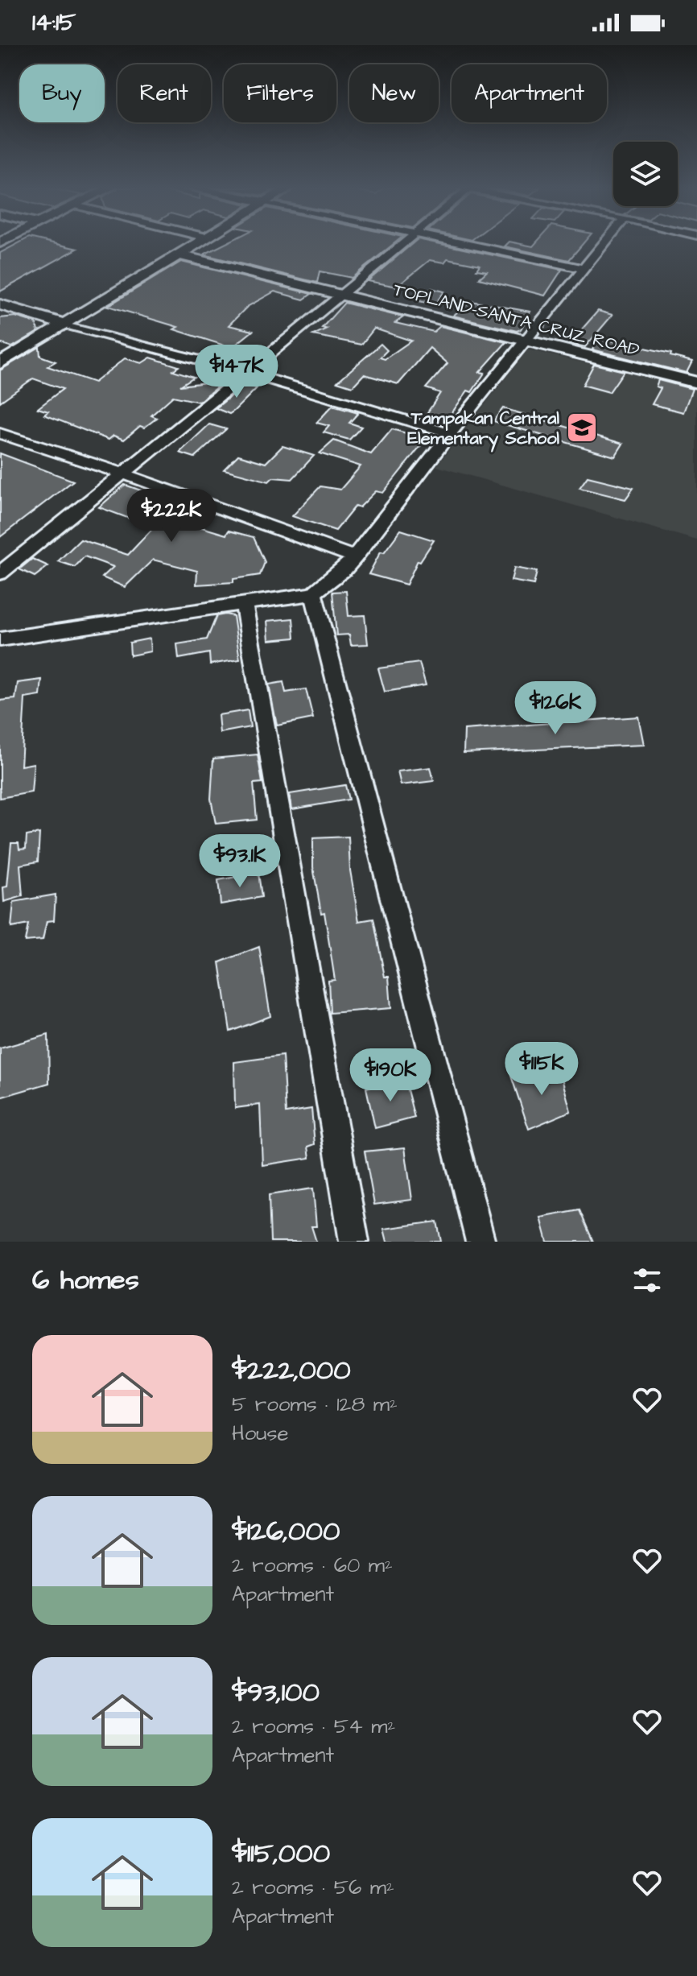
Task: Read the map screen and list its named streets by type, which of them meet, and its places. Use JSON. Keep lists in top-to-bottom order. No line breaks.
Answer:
{"streets":{"main road":["TOPLAND-SANTA CRUZ ROAD"]},"places":{"school or university":["Tampakan Central Elementary School"]},"page":{"status":"14:15","chip":["Buy","Rent","Filters","New","Apartment"],"price":["$147K","$222K","$126K","$93.1K","$115K","$190K"],"heading":"6 homes","list":[{"name":"$222,000","note":"5 rooms · 128 m² · House"},{"name":"$126,000","note":"2 rooms · 60 m² · Apartment"},{"name":"$93,100","note":"2 rooms · 54 m² · Apartment"},{"name":"$115,000","note":"2 rooms · 56 m² · Apartment"}]}}
